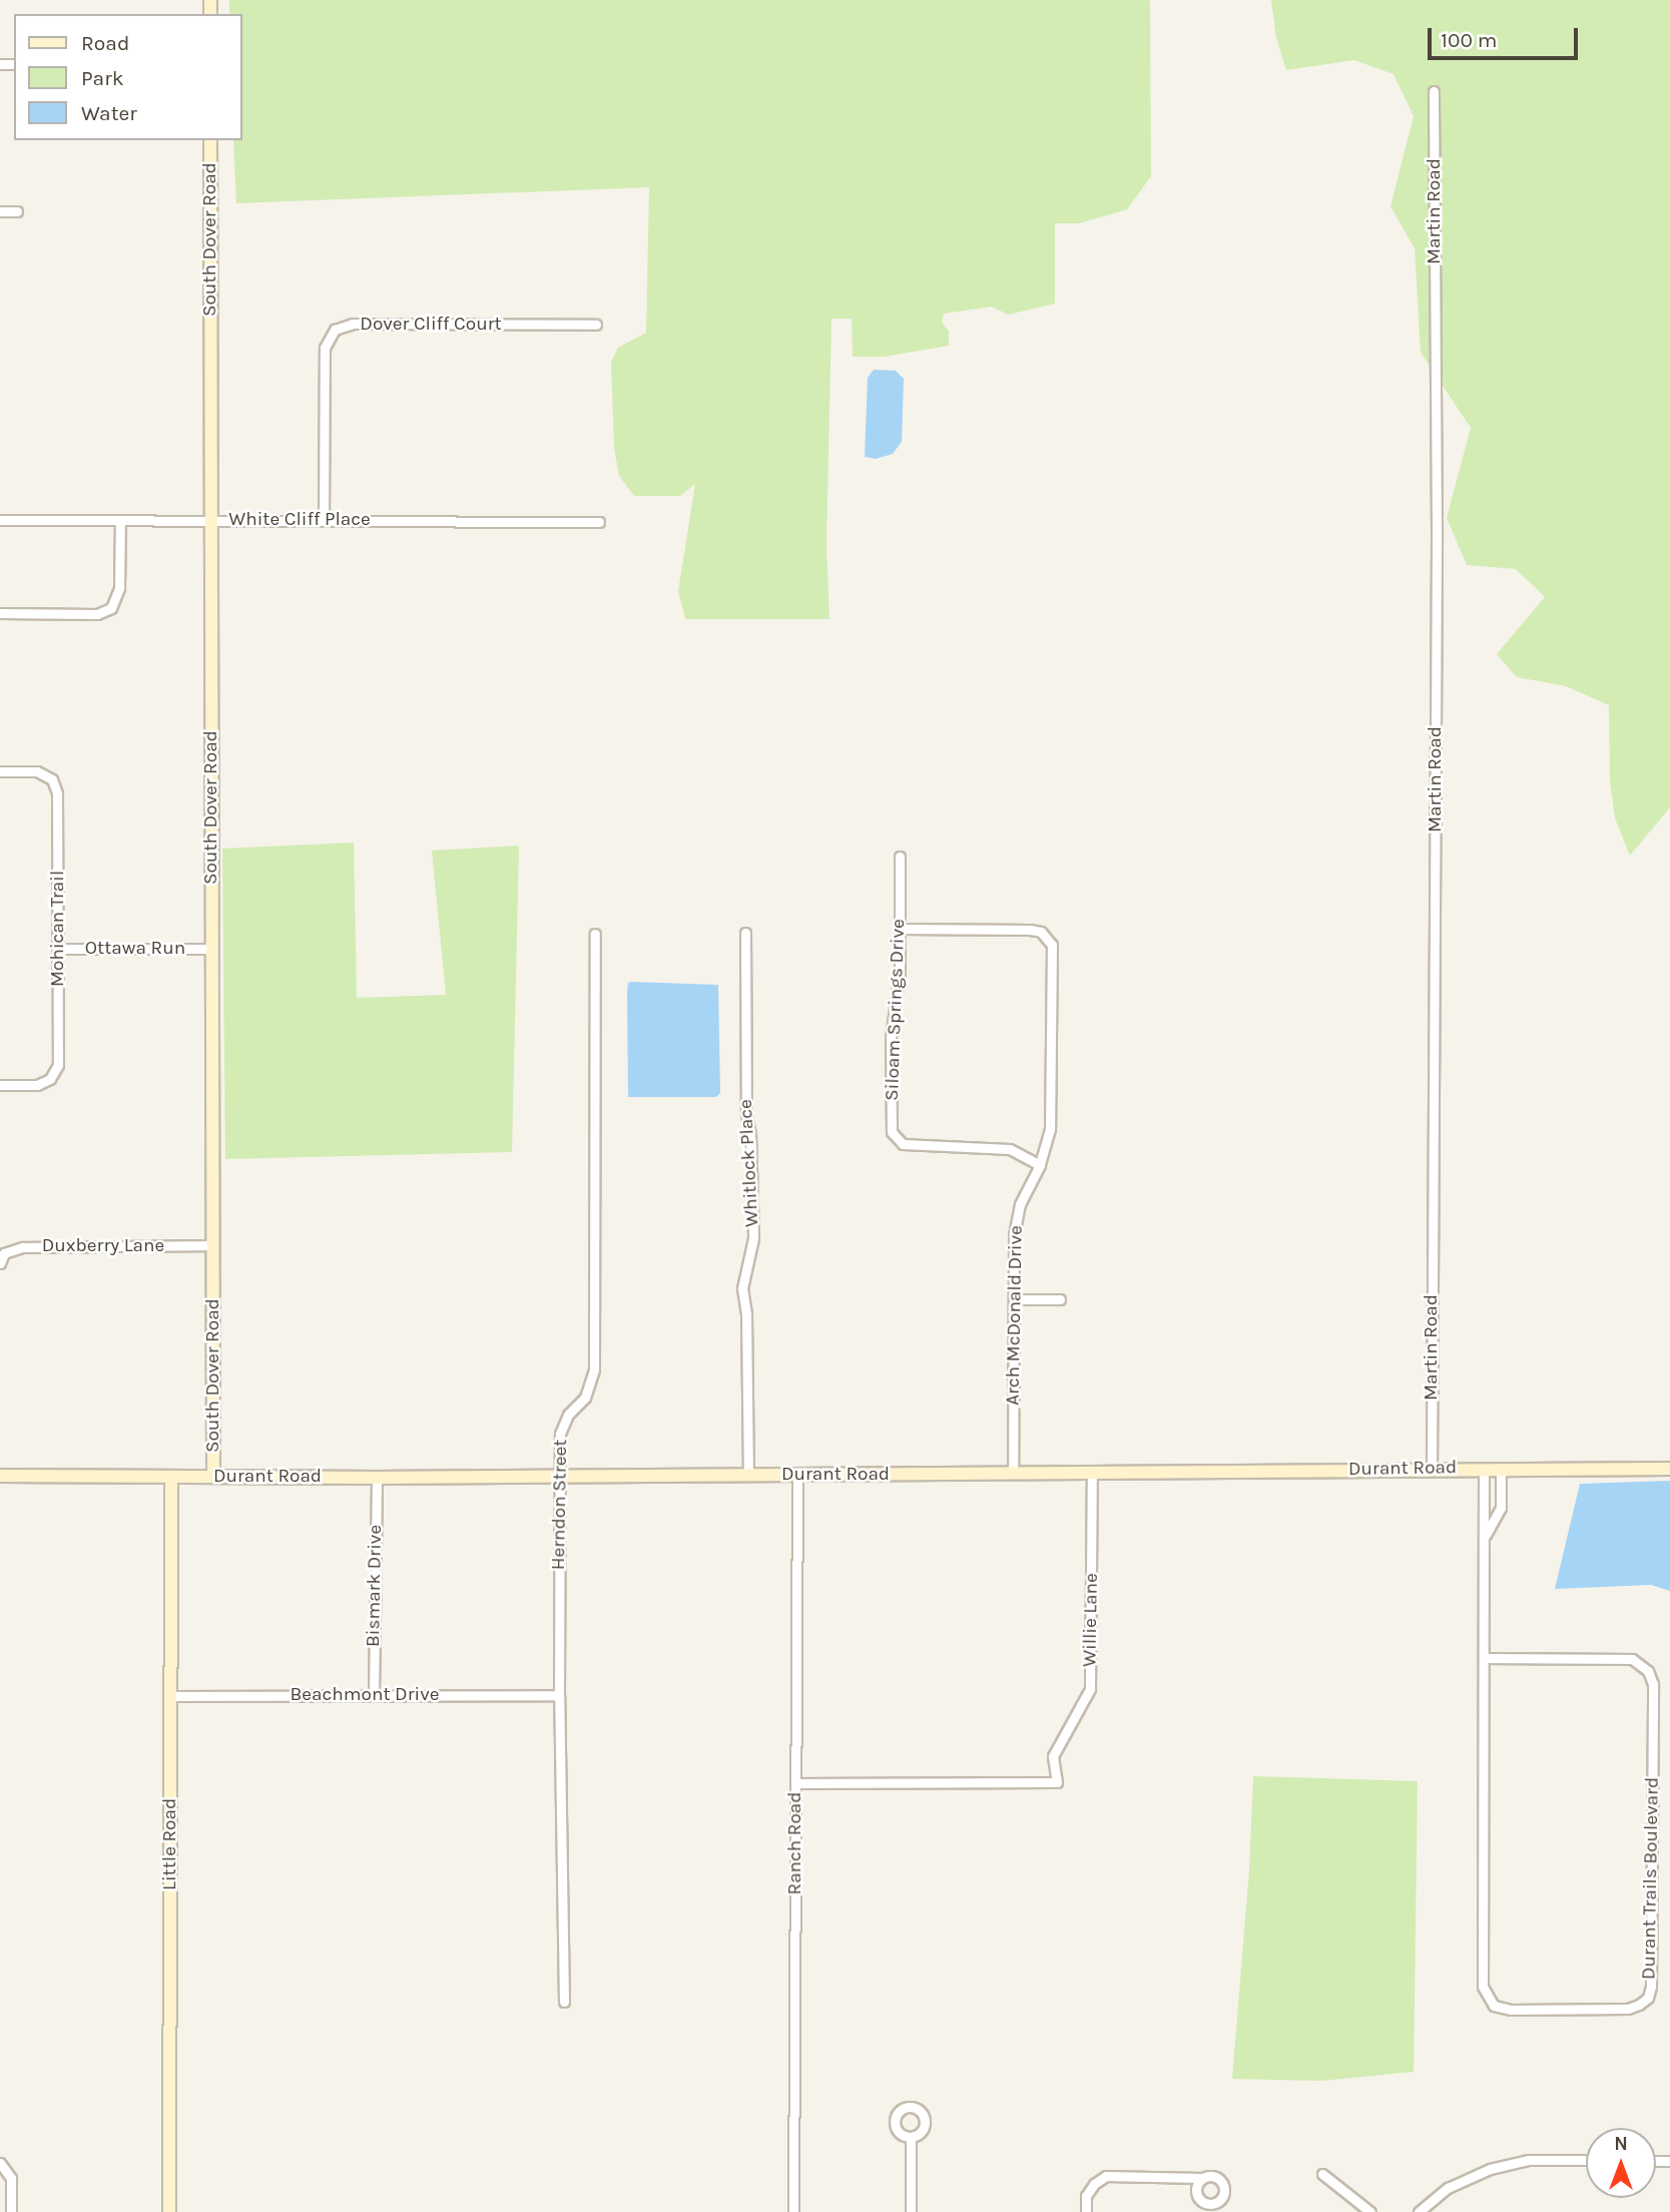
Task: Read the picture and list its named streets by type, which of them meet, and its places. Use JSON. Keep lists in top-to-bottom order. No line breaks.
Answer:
{"streets":{"street":["Martin Road","South Dover Road","Dover Cliff Court","White Cliff Place","Mohican Trail","Ottawa Run","Siloam Springs Drive","Whitlock Place","Duxberry Lane","Arch McDonald Drive","Durant Road","Herndon Street","Bismark Drive","Willie Lane","Beachmont Drive","Ranch Road","Little Road","Durant Trails Boulevard"]},"crossings":[["Martin Road","Durant Road"],["South Dover Road","White Cliff Place"],["South Dover Road","Ottawa Run"],["South Dover Road","Duxberry Lane"],["South Dover Road","Durant Road"],["Dover Cliff Court","White Cliff Place"],["Mohican Trail","Ottawa Run"],["Siloam Springs Drive","Arch McDonald Drive"],["Whitlock Place","Durant Road"],["Arch McDonald Drive","Durant Road"],["Durant Road","Herndon Street"],["Durant Road","Bismark Drive"],["Durant Road","Willie Lane"],["Durant Road","Ranch Road"],["Durant Road","Little Road"],["Durant Road","Durant Trails Boulevard"],["Herndon Street","Beachmont Drive"],["Bismark Drive","Beachmont Drive"],["Willie Lane","Ranch Road"],["Beachmont Drive","Little Road"]],"legend":["Road","Park","Water"],"scale_bar":"100 m","north":"top"}
